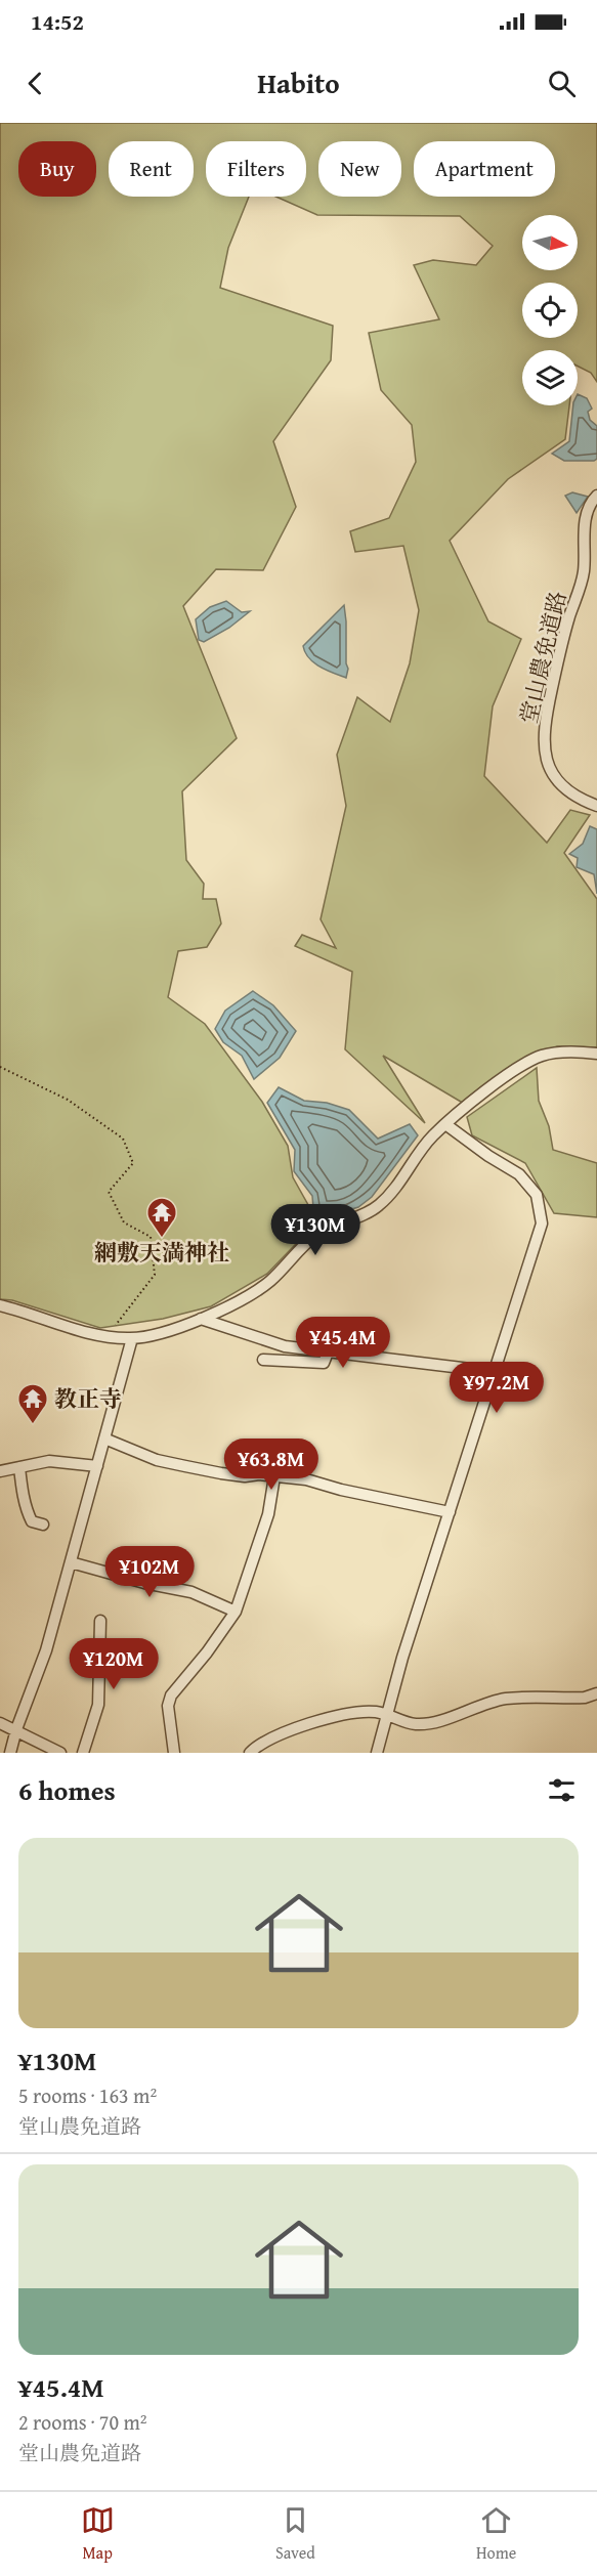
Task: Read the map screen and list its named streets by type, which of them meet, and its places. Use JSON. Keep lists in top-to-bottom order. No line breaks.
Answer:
{"streets":{"street":["堂山農免道路"]},"places":{"temple":["網敷天満神社","教正寺"]},"north":"right","page":{"status":"14:52","header":"Habito","chip":["Buy","Rent","Filters","New","Apartment"],"price":["¥130M","¥45.4M","¥97.2M","¥63.8M","¥102M","¥120M"],"heading":"6 homes","list":[{"name":"¥130M","note":"5 rooms · 163 m² · 堂山農免道路"},{"name":"¥45.4M","note":"2 rooms · 70 m² · 堂山農免道路"}],"tabs":["Map","Saved","Home"]}}
